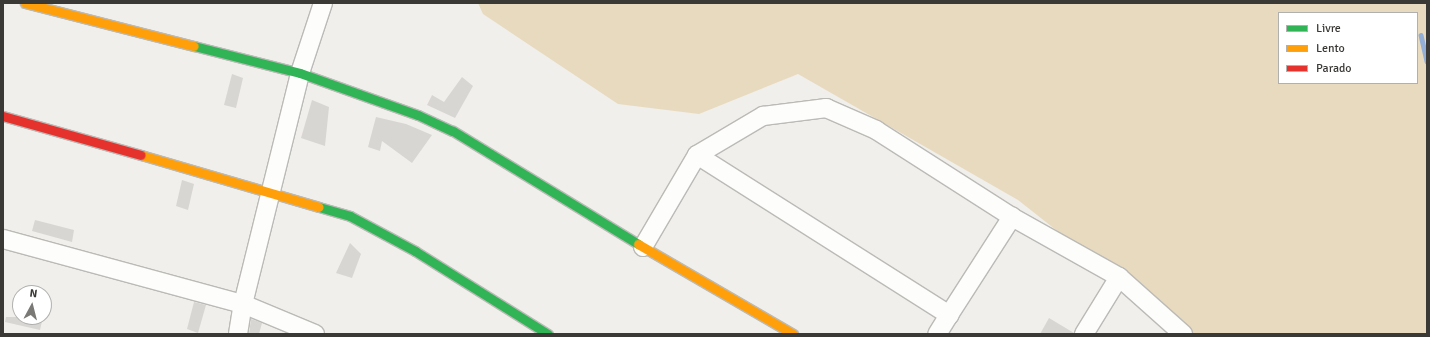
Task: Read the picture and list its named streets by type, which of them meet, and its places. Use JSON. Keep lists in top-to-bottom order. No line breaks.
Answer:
{"legend":["Livre","Lento","Parado"],"north":"top"}
